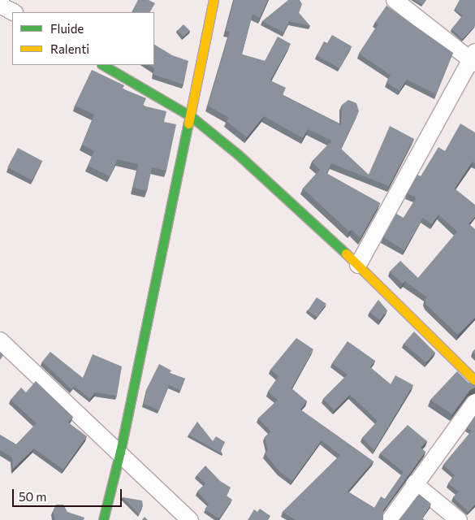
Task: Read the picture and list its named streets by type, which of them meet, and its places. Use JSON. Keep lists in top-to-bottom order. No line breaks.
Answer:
{"legend":["Fluide","Ralenti"],"scale_bar":"50 m"}
